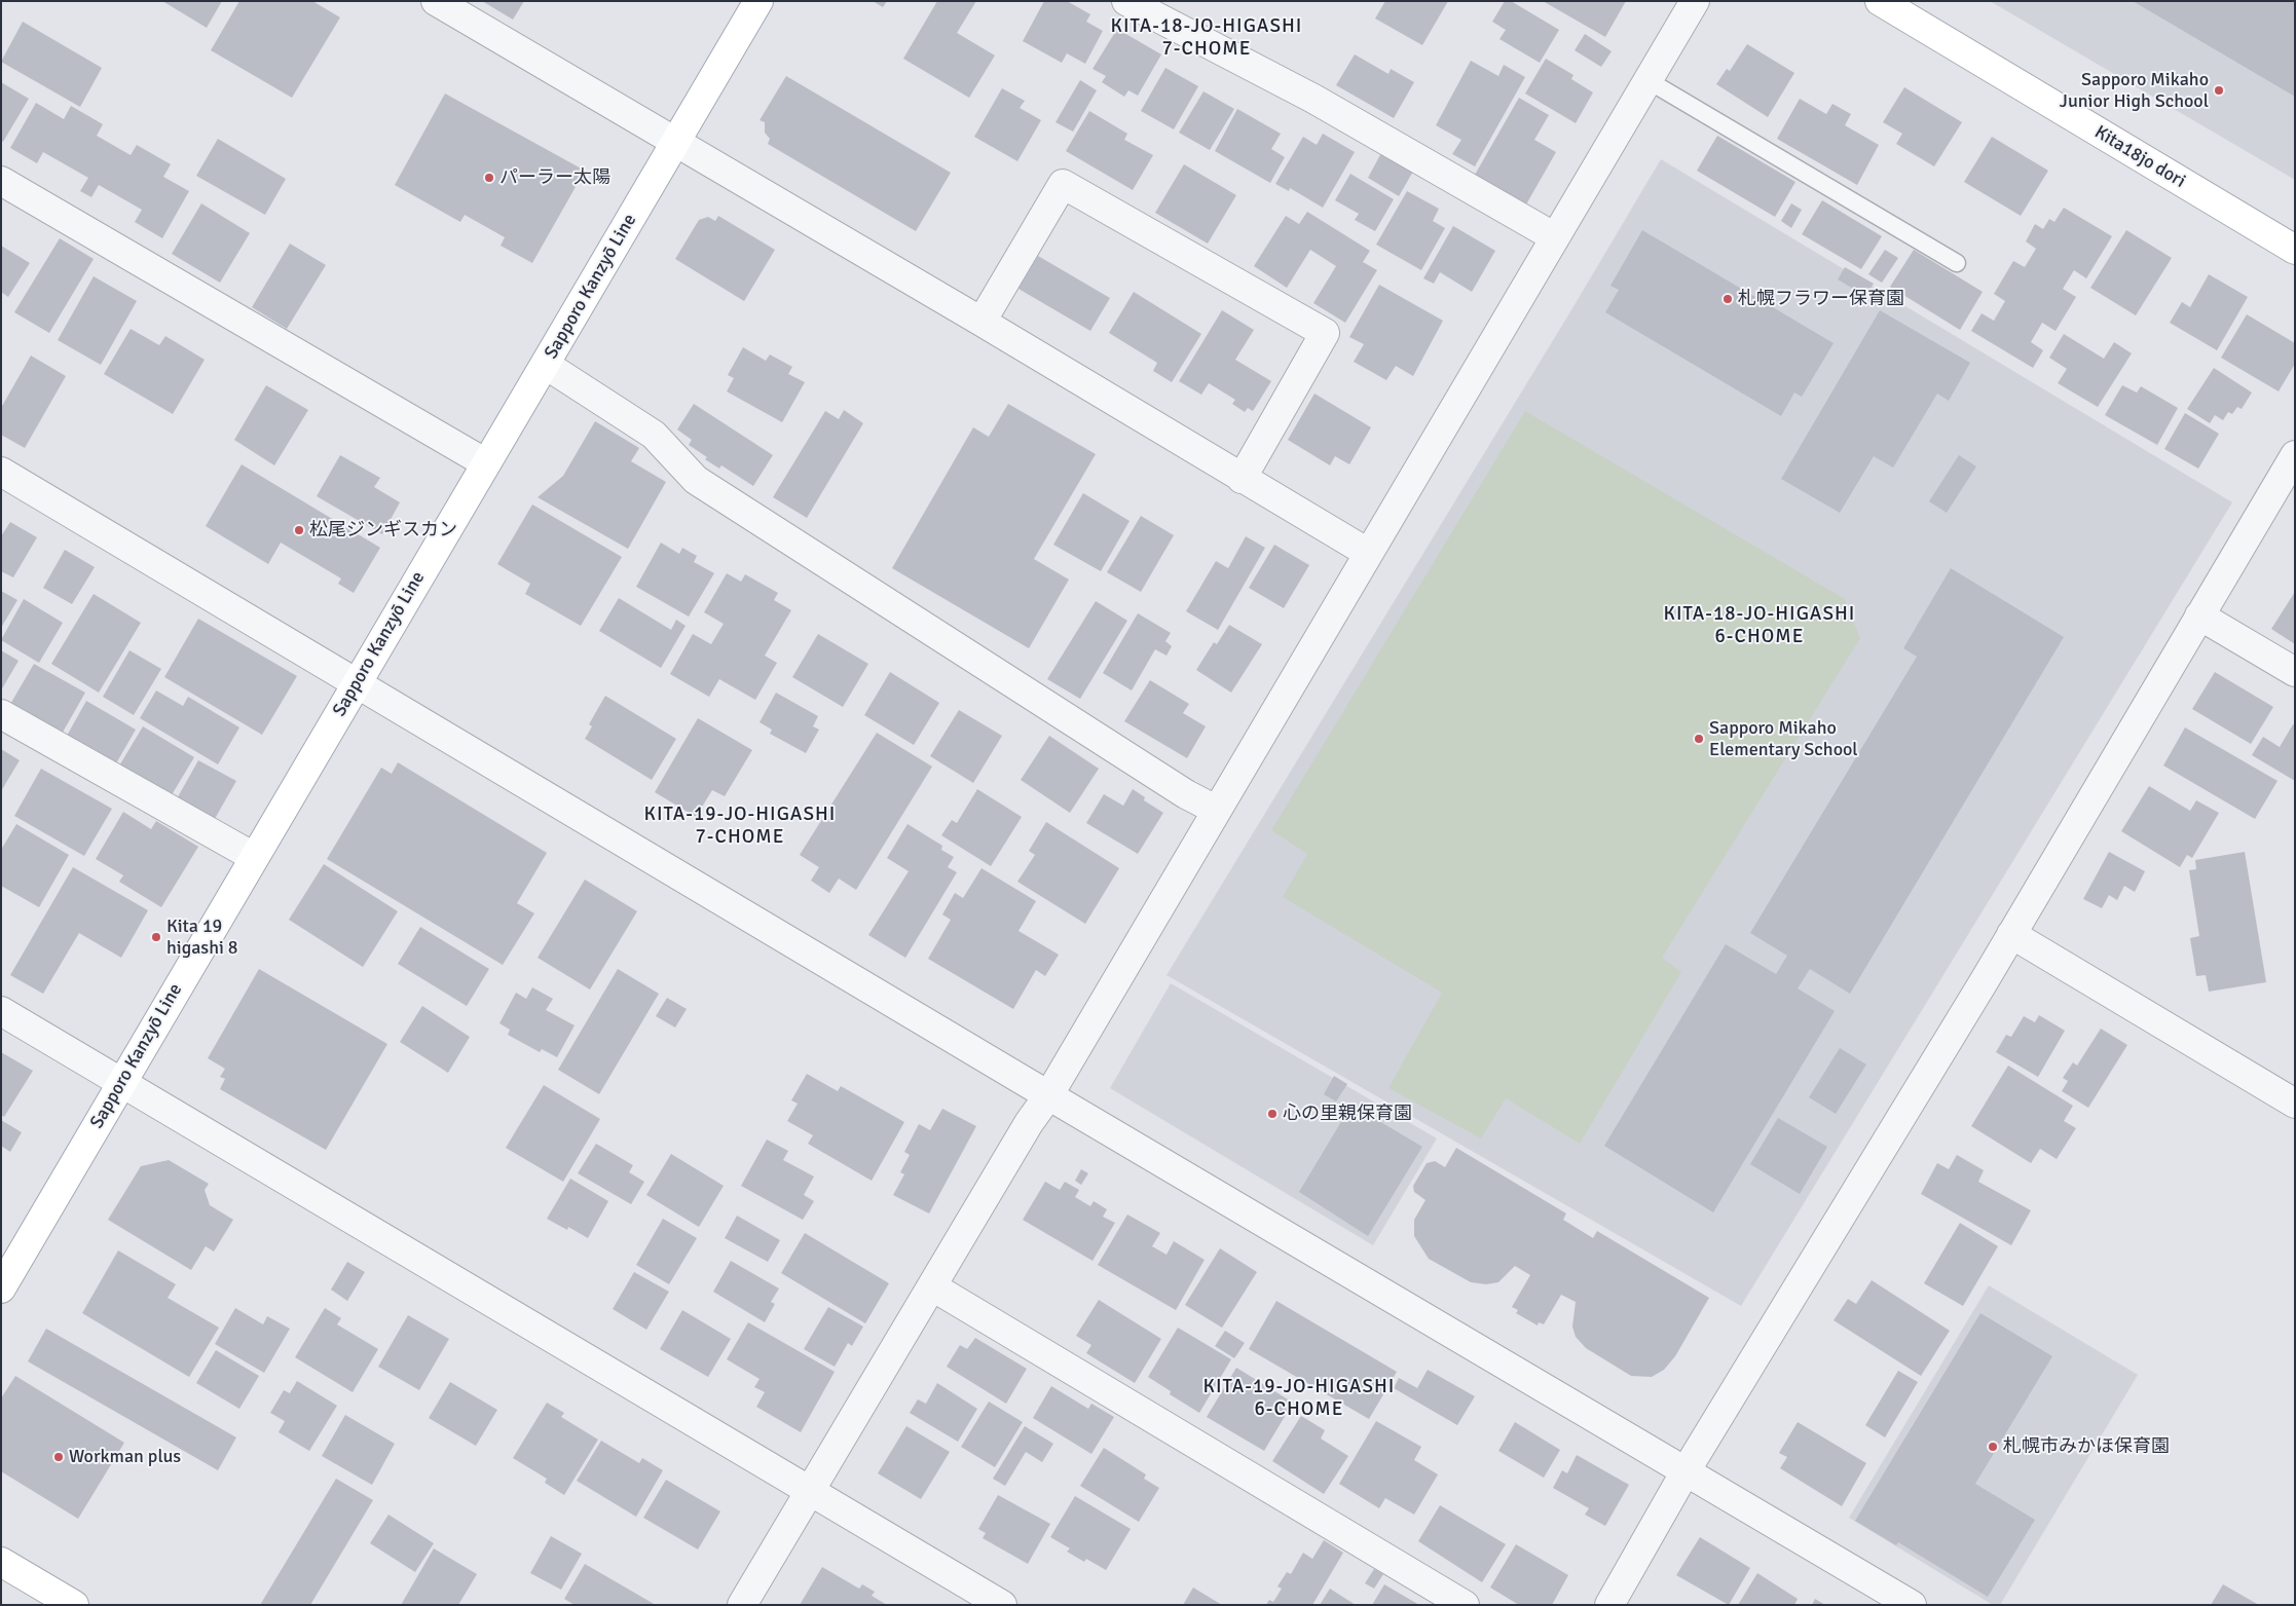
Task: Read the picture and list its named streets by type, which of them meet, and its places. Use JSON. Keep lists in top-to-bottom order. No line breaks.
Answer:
{"streets":{"main road":["Kita18jo dori","Sapporo Kanzyō Line"]},"districts":["KITA-18-JO-HIGASHI 7-CHOME","KITA-18-JO-HIGASHI 6-CHOME","KITA-19-JO-HIGASHI 7-CHOME","KITA-19-JO-HIGASHI 6-CHOME"],"places":["Sapporo Mikaho Junior High School","パーラー太陽","札幌フラワー保育園","松尾ジンギスカン","Sapporo Mikaho Elementary School","Kita 19 higashi 8","心の里親保育園","札幌市みかほ保育園","Workman plus"]}
